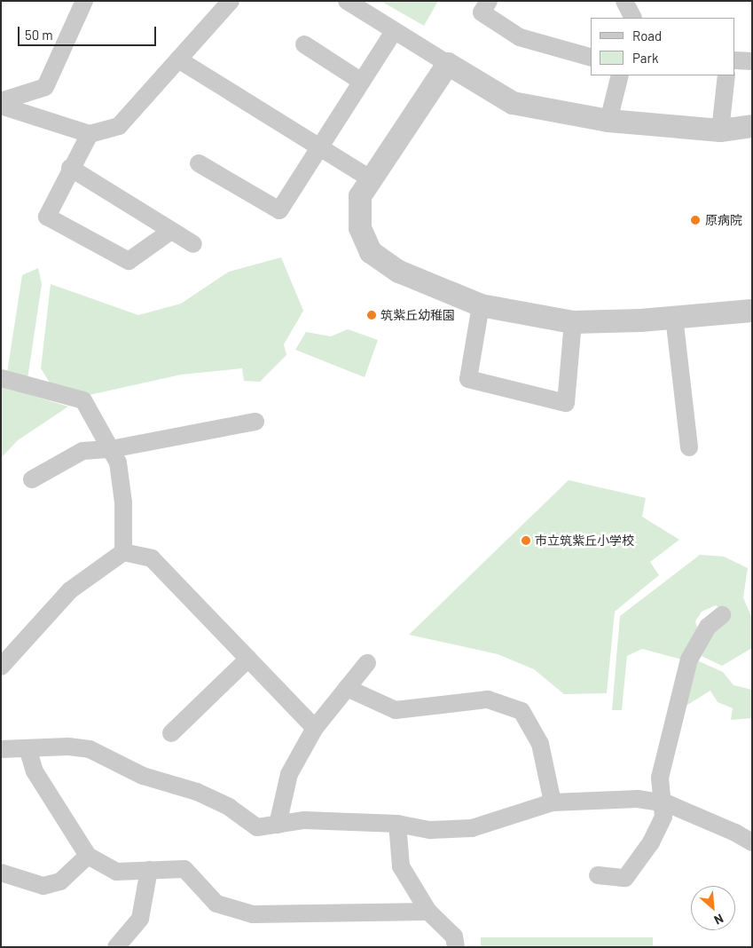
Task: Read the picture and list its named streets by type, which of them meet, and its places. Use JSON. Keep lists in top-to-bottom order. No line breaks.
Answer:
{"places":["原病院","筑紫丘幼稚園","市立筑紫丘小学校"],"legend":["Road","Park"],"scale_bar":"50 m","north":"bottom right"}
